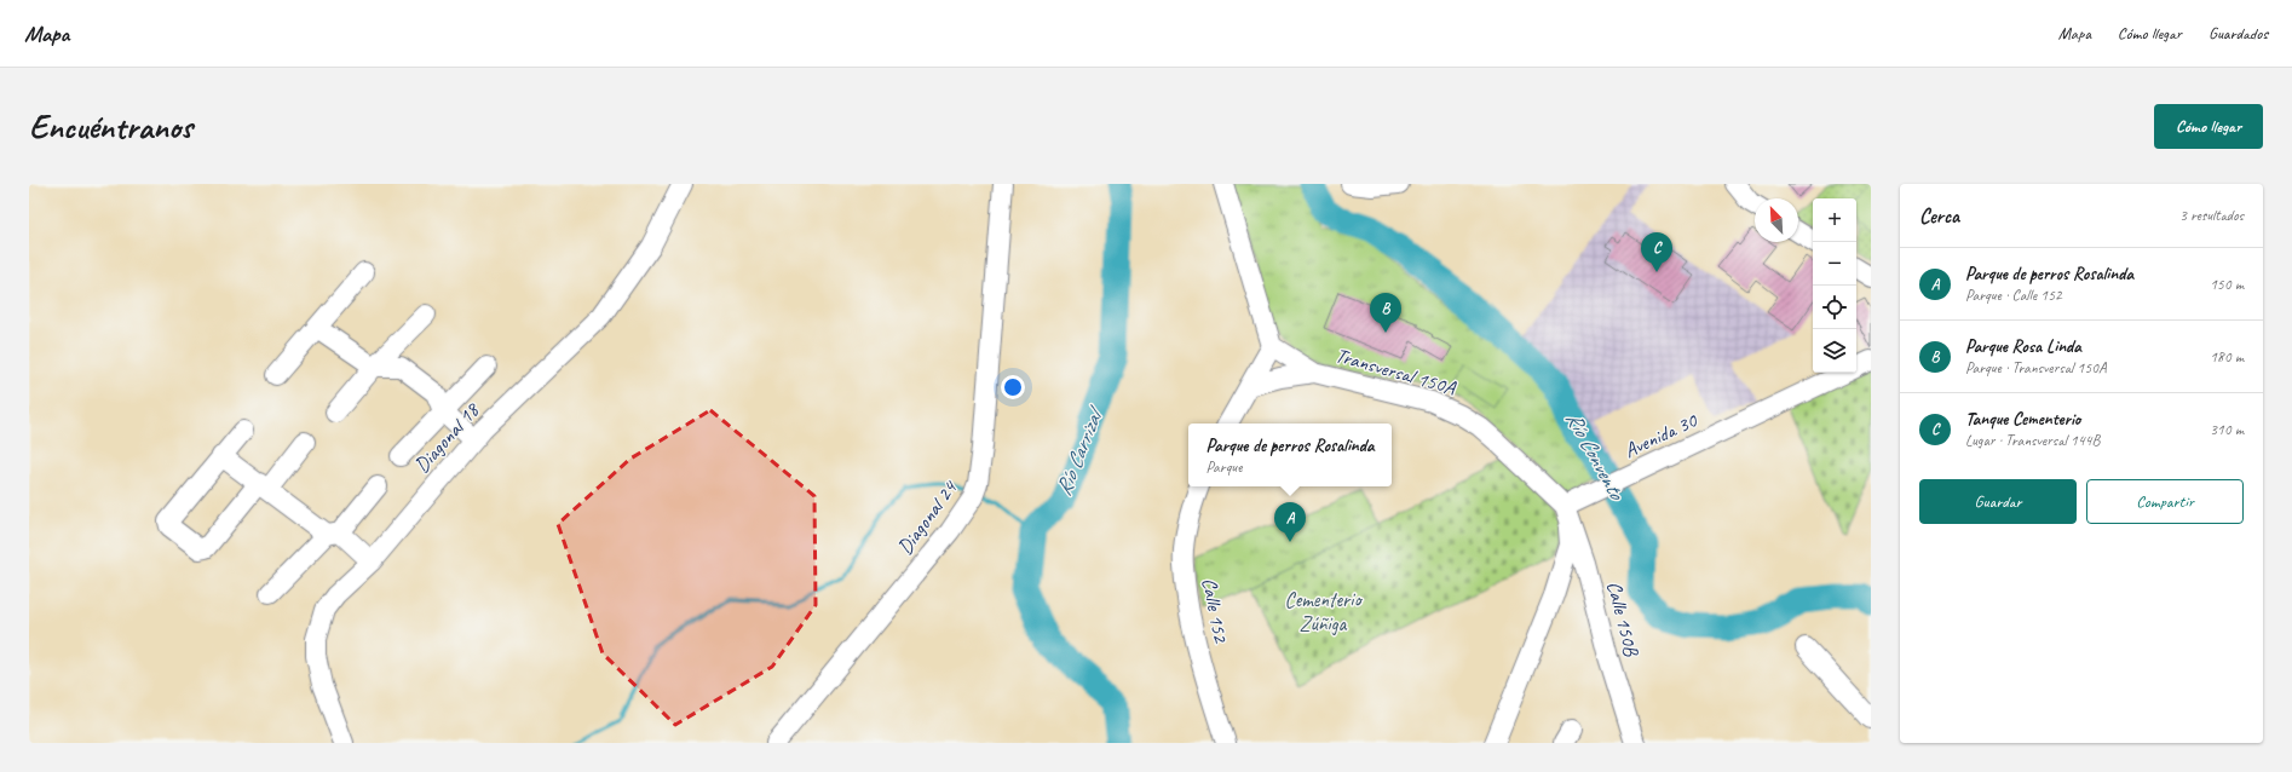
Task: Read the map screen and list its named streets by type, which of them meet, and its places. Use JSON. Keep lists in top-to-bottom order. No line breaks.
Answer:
{"streets":{"street":["Transversal 150A","Avenida 30","Diagonal 18","Diagonal 24","Calle 152","Calle 150B"]},"crossings":[["Transversal 150A","Avenida 30"],["Transversal 150A","Calle 150B"],["Avenida 30","Calle 150B"]],"water":["Río Carrizal","Río Convento"],"parks":["Cementerio Zúñiga"],"north":"top left","page":{"header":"Mapa","nav":["Mapa","Cómo llegar","Guardados"],"buttons":["Cómo llegar",["Guardar","Compartir"]],"title":"Encuéntranos","heading":["Cerca","3 resultados"],"map_buttons":["+","−"],"pins":["C","B","A"],"list":[{"mark":"A","name":"Parque de perros Rosalinda","note":"Parque · Calle 152","value":"150 m"},{"mark":"B","name":"Parque Rosa Linda","note":"Parque · Transversal 150A","value":"180 m"},{"mark":"C","name":"Tanque Cementerio","note":"Lugar · Transversal 144B","value":"310 m"}],"popup":["Parque de perros Rosalinda","Parque"]}}
